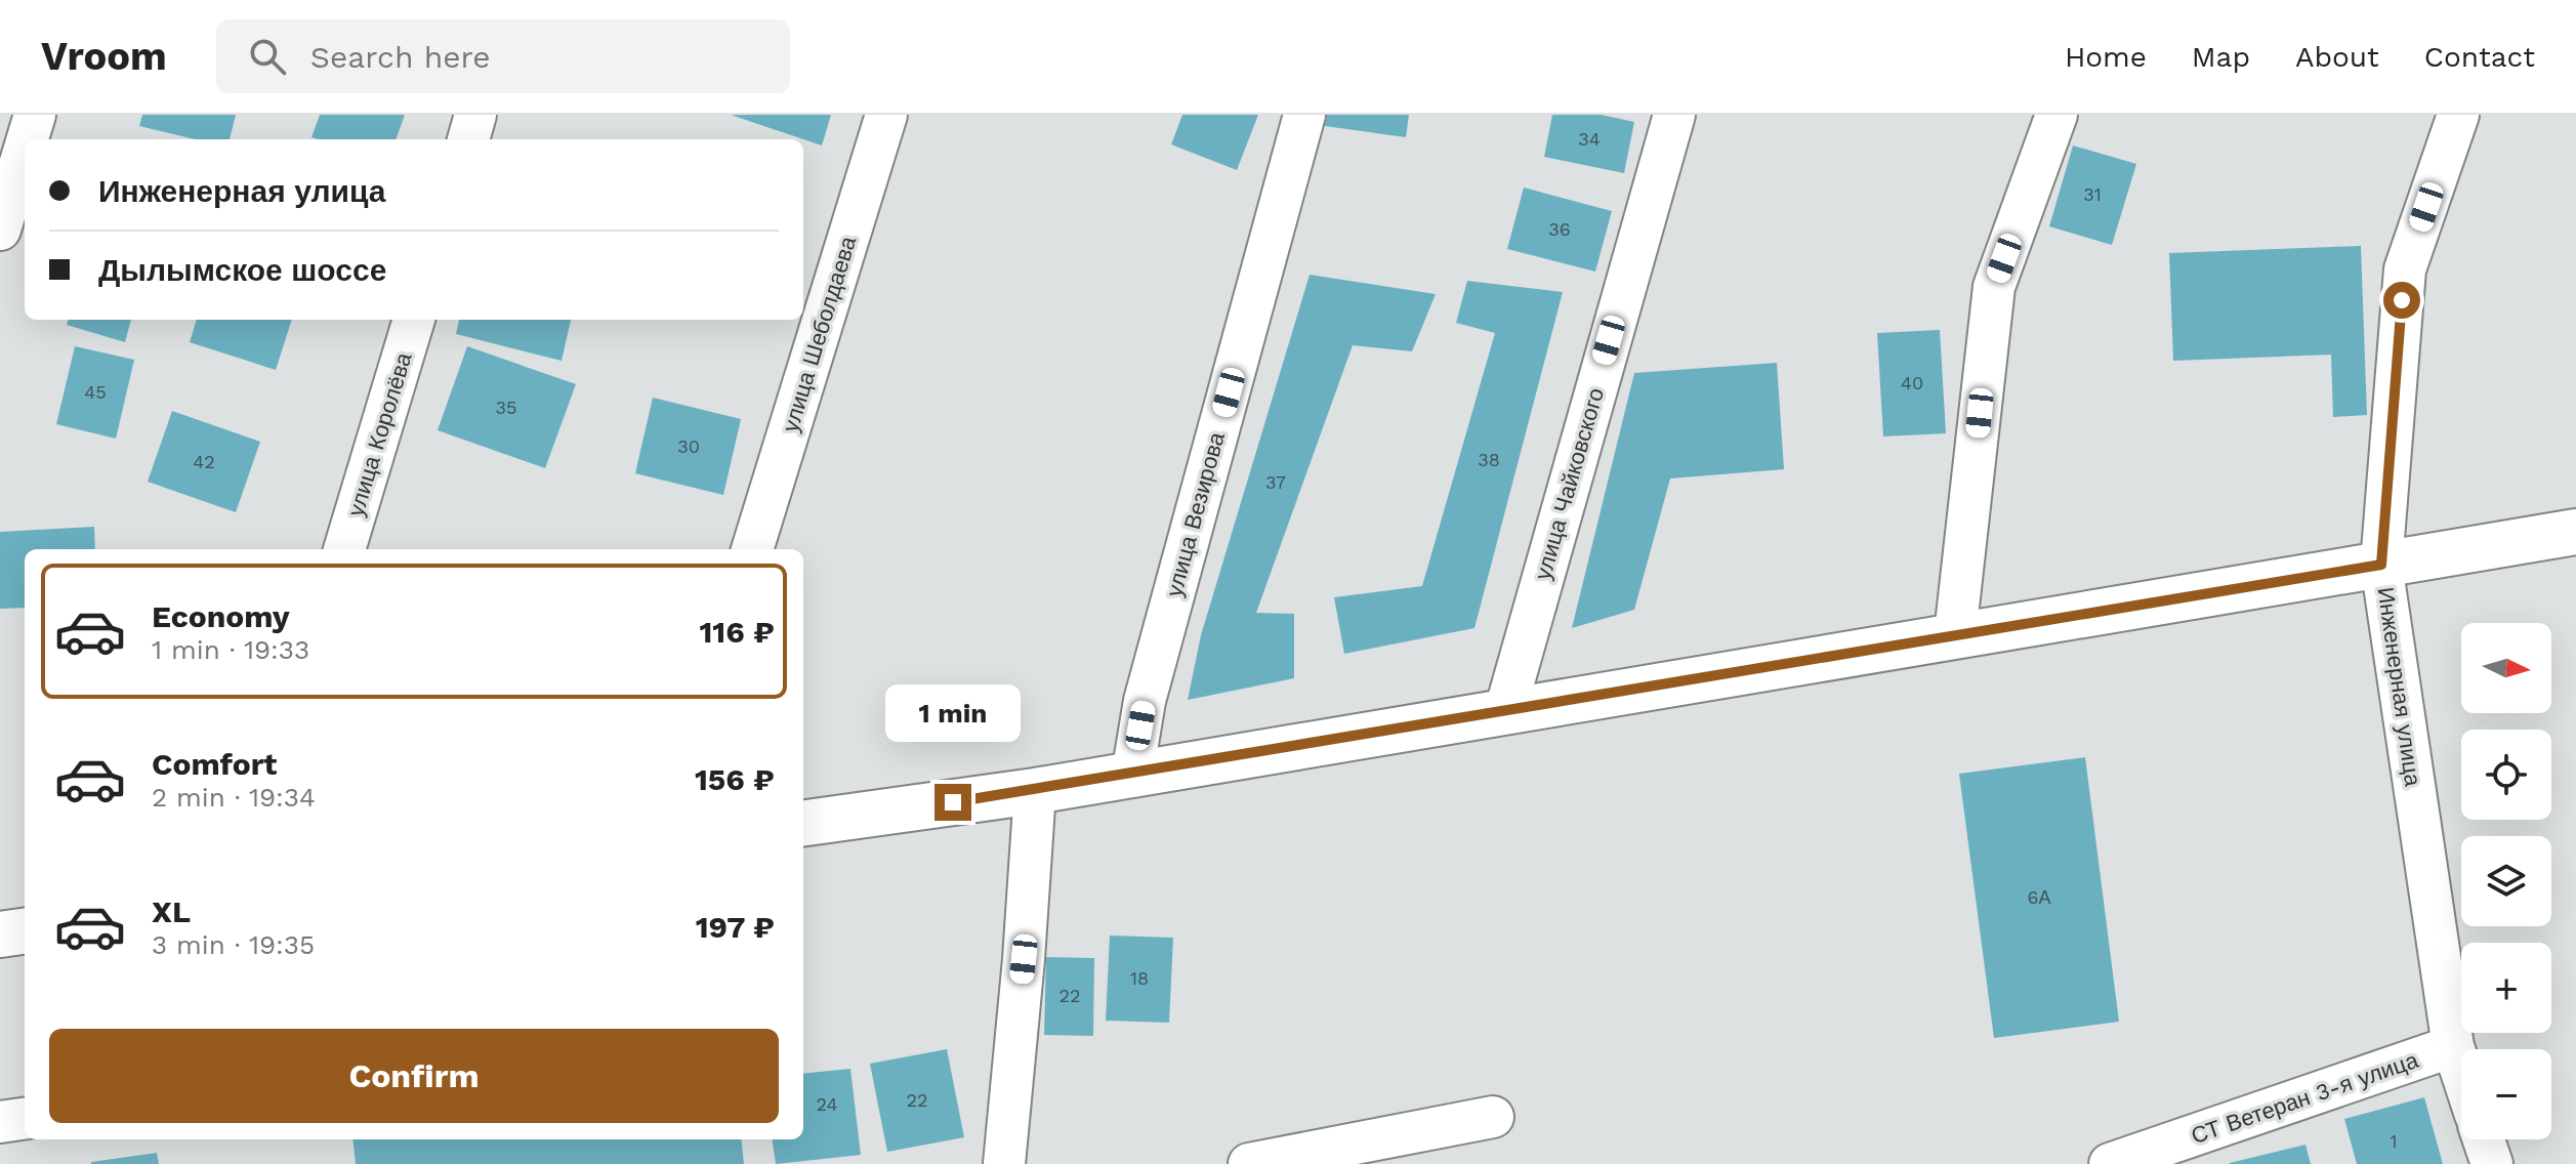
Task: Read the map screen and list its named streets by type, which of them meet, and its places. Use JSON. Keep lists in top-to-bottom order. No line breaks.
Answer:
{"streets":{"street":["улица Шеболдаева","улица Королёва","улица Чайковского","улица Везирова","Инженерная улица","СТ Ветеран 3-я улица"]},"crossings":[["Инженерная улица","СТ Ветеран 3-я улица"]],"house_numbers":["34","31","36","40","45","35","30","38","42","37","6А","18","22","22","24","1"],"north":"right","page":{"header":"Vroom","search":"Search here","nav":["Home","Map","About","Contact"],"banner":["Инженерная улица","Дылымское шоссе"],"list":[{"name":"Economy","note":"1 min · 19:33","value":"116 ₽"},{"name":"Comfort","note":"2 min · 19:34","value":"156 ₽"},{"name":"XL","note":"3 min · 19:35","value":"197 ₽"}],"map_buttons":["+","−"],"bubble":"1 min","buttons":"Confirm"}}
